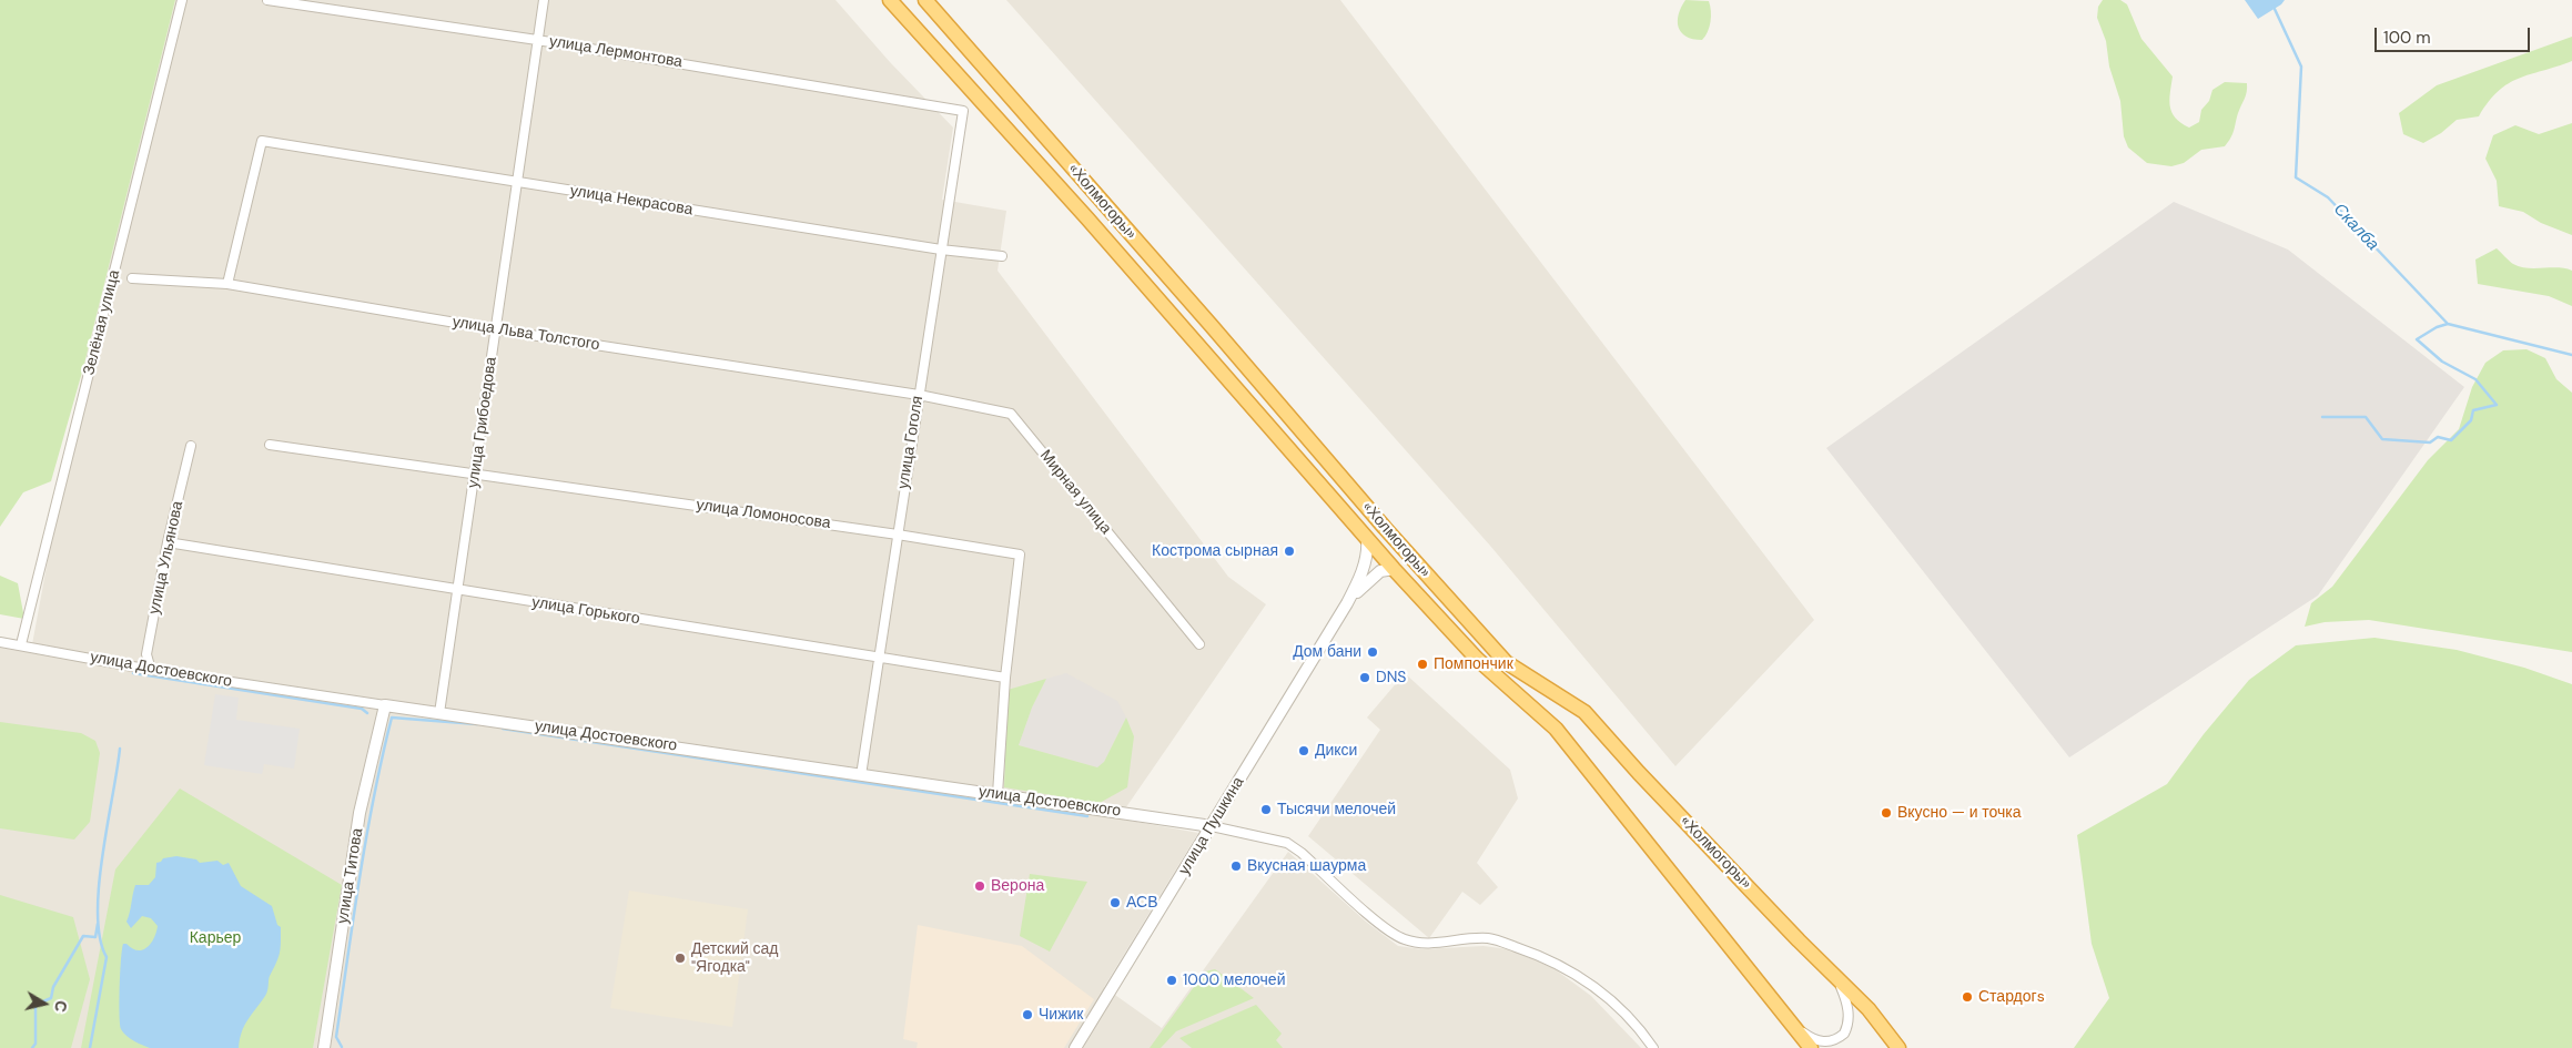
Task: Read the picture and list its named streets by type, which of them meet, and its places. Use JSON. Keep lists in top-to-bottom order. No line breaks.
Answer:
{"streets":{"highway":["«Холмогоры»"],"street":["улица Лермонтова","улица Некрасова","Зелёная улица","улица Льва Толстого","улица Грибоедова","улица Гоголя","Мирная улица","улица Ломоносова","улица Ульянова","улица Горького","улица Достоевского","улица Пушкина","улица Титова"]},"crossings":[["улица Лермонтова","улица Грибоедова"],["улица Лермонтова","улица Гоголя"],["улица Некрасова","улица Льва Толстого"],["улица Некрасова","улица Грибоедова"],["улица Некрасова","улица Гоголя"],["Зелёная улица","улица Достоевского"],["улица Льва Толстого","улица Грибоедова"],["улица Льва Толстого","улица Гоголя"],["улица Льва Толстого","Мирная улица"],["улица Грибоедова","улица Ломоносова"],["улица Грибоедова","улица Горького"],["улица Грибоедова","улица Достоевского"],["улица Гоголя","Мирная улица"],["улица Гоголя","улица Ломоносова"],["улица Гоголя","улица Горького"],["улица Гоголя","улица Достоевского"],["улица Ломоносова","улица Горького"],["улица Ломоносова","улица Достоевского"],["улица Ульянова","улица Горького"],["улица Ульянова","улица Достоевского"],["улица Достоевского","улица Пушкина"],["улица Достоевского","улица Титова"]],"water":["Скалба"],"parks":["Карьер"],"places":["Кострома сырная","Дом бани","Помпончик","DNS","Дикси","Тысячи мелочей","Вкусно — и точка","Вкусная шаурма","Верона","АСВ","Детский сад \"Ягодка\"","1000 мелочей","Стардогs","Чижик"],"scale_bar":"100 m","north":"right"}
